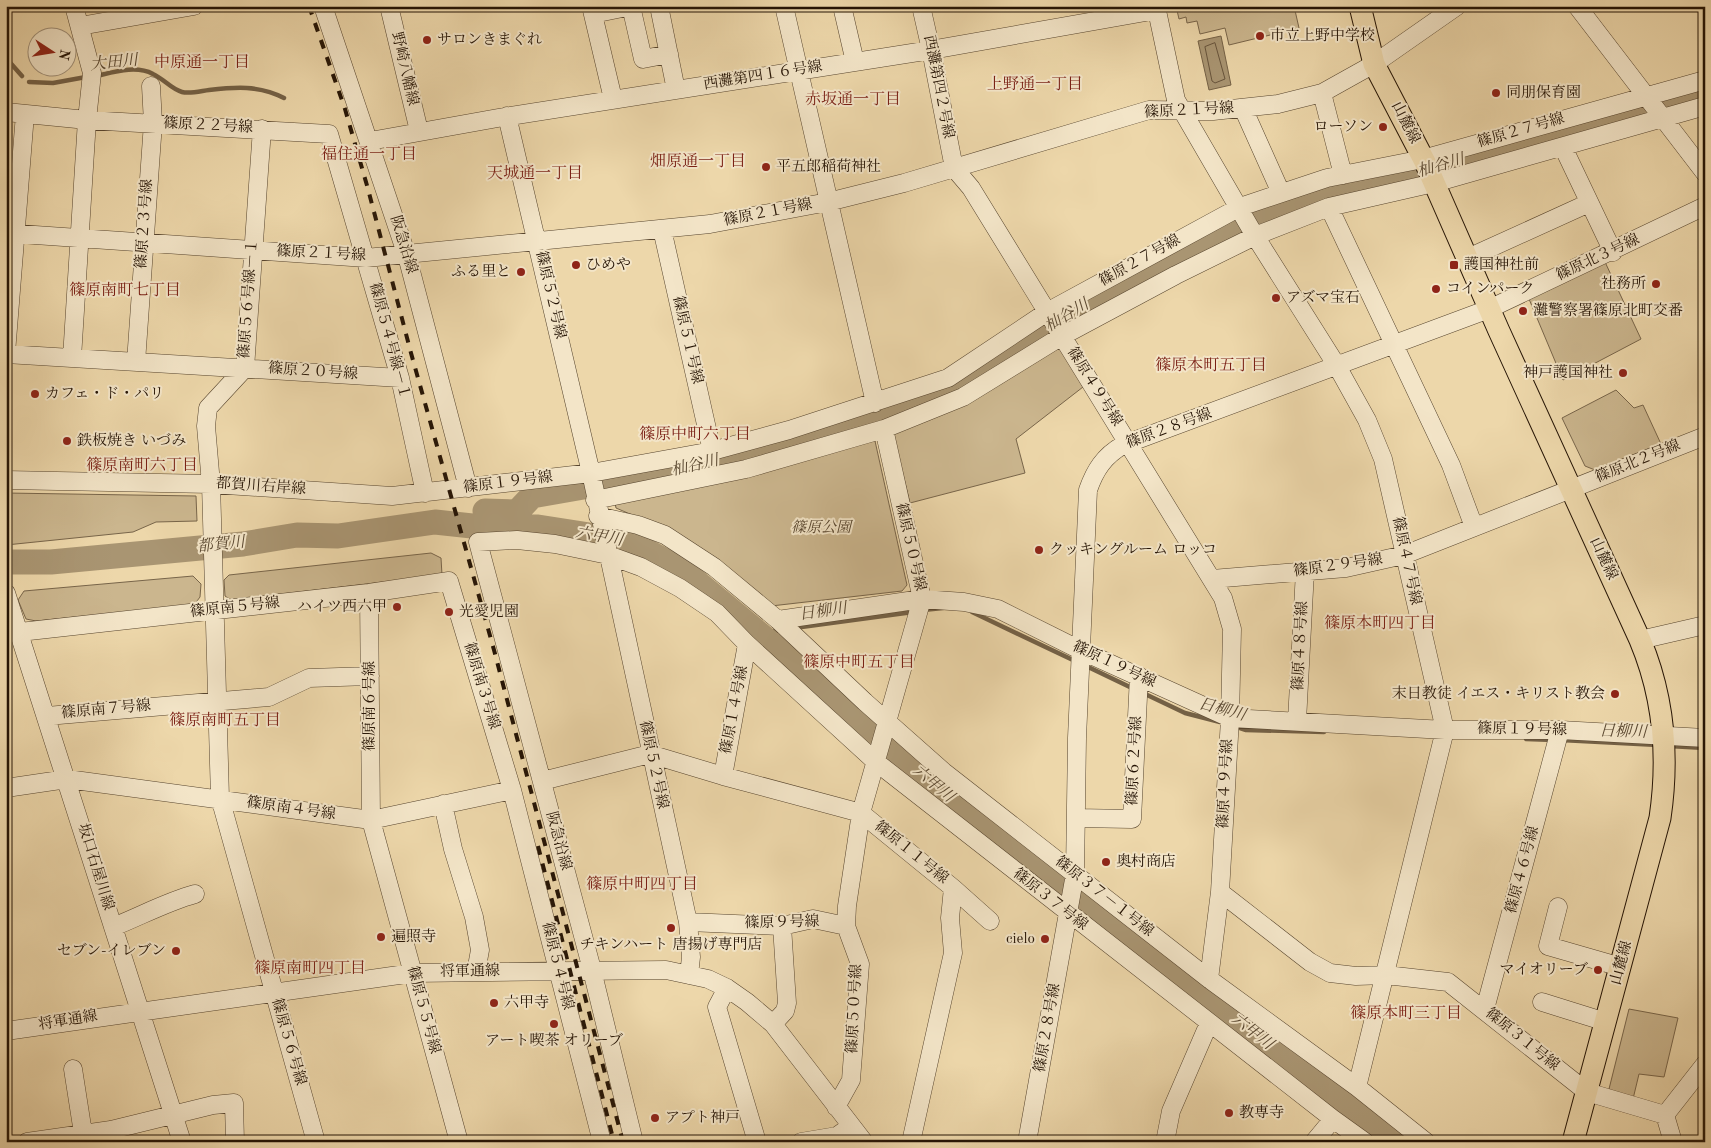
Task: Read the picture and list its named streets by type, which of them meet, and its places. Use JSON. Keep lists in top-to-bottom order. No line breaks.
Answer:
{"streets":{"main road":["山麓線"],"street":["野崎八幡線","西灘第四１６号線","西灘第四２号線","篠原２１号線","篠原２２号線","篠原２７号線","篠原２３号線","阪急沿線","篠原北３号線","篠原５２号線","篠原５６号線－１","篠原５１号線","篠原５４号線－１","篠原２０号線","篠原４９号線","篠原２８号線","篠原北２号線","篠原１９号線","都賀川右岸線","篠原５０号線","篠原４７号線","篠原２９号線","篠原南５号線","篠原４８号線","篠原南３号線","篠原南６号線","篠原南７号線","篠原１４号線","篠原６２号線","篠原南４号線","篠原１１号線","坂口石屋川線","篠原４６号線","篠原３７－１号線","篠原３７号線","篠原９号線","篠原５４号線","将軍通線","篠原５５号線","篠原３１号線","篠原５６号線"]},"crossings":[["野崎八幡線","西灘第四１６号線"],["西灘第四１６号線","西灘第四２号線"],["西灘第四１６号線","阪急沿線"],["西灘第四１６号線","篠原５２号線"],["西灘第四２号線","篠原２１号線"],["篠原２１号線","山麓線"],["篠原２１号線","篠原２３号線"],["篠原２１号線","阪急沿線"],["篠原２１号線","篠原５２号線"],["篠原２１号線","篠原５６号線－１"],["篠原２１号線","篠原５１号線"],["篠原２１号線","篠原５４号線－１"],["山麓線","篠原２７号線"],["山麓線","篠原北３号線"],["山麓線","篠原２８号線"],["山麓線","篠原北２号線"],["山麓線","篠原１９号線"],["山麓線","篠原２９号線"],["山麓線","篠原３１号線"],["篠原２２号線","篠原２３号線"],["篠原２２号線","篠原５６号線－１"],["篠原２２号線","篠原５４号線－１"],["篠原２７号線","篠原５２号線"],["篠原２７号線","篠原５１号線"],["篠原２７号線","篠原４９号線"],["篠原２７号線","篠原１９号線"],["篠原２７号線","篠原５０号線"],["篠原２７号線","篠原４７号線"],["篠原２３号線","篠原２０号線"],["阪急沿線","篠原５２号線"],["阪急沿線","篠原１９号線"],["阪急沿線","将軍通線"],["篠原北３号線","篠原２８号線"],["篠原５２号線","篠原１９号線"],["篠原５２号線","篠原１１号線"],["篠原５２号線","篠原９号線"],["篠原５２号線","将軍通線"],["篠原５６号線－１","篠原２０号線"],["篠原５６号線－１","都賀川右岸線"],["篠原５６号線－１","篠原南５号線"],["篠原５６号線－１","篠原南７号線"],["篠原５６号線－１","篠原５６号線"],["篠原５４号線－１","篠原２０号線"],["篠原５４号線－１","篠原１９号線"],["篠原５４号線－１","都賀川右岸線"],["篠原４９号線","篠原２８号線"],["篠原４９号線","篠原１９号線"],["篠原４９号線","篠原２９号線"],["篠原４９号線","篠原３７－１号線"],["篠原４９号線","篠原３１号線"],["篠原２８号線","篠原１９号線"],["篠原２８号線","篠原４７号線"],["篠原２８号線","篠原６２号線"],["篠原２８号線","篠原３７－１号線"],["篠原２８号線","篠原３７号線"],["篠原北２号線","篠原２９号線"],["篠原１９号線","都賀川右岸線"],["篠原１９号線","篠原５０号線"],["篠原１９号線","篠原４７号線"],["篠原１９号線","篠原４８号線"],["篠原１９号線","篠原６２号線"],["篠原１９号線","篠原４６号線"],["篠原１９号線","篠原３７－１号線"],["篠原５０号線","篠原１１号線"],["篠原５０号線","篠原３７－１号線"],["篠原５０号線","篠原３７号線"],["篠原５０号線","篠原９号線"],["篠原５０号線","将軍通線"],["篠原４７号線","篠原２９号線"],["篠原４７号線","篠原３７－１号線"],["篠原４７号線","篠原３１号線"],["篠原２９号線","篠原４８号線"],["篠原南５号線","篠原南３号線"],["篠原南５号線","篠原南６号線"],["篠原南５号線","坂口石屋川線"],["篠原南３号線","篠原南４号線"],["篠原南３号線","篠原５４号線"],["篠原南６号線","篠原南７号線"],["篠原南６号線","篠原南４号線"],["篠原南６号線","篠原５５号線"],["篠原南７号線","坂口石屋川線"],["篠原南７号線","篠原５６号線"],["篠原１４号線","篠原１１号線"],["篠原１４号線","篠原３７号線"],["篠原南４号線","坂口石屋川線"],["篠原南４号線","篠原５４号線"],["篠原南４号線","篠原５５号線"],["篠原南４号線","篠原５６号線"],["坂口石屋川線","将軍通線"],["篠原４６号線","篠原３１号線"],["篠原５４号線","将軍通線"],["将軍通線","篠原５５号線"],["将軍通線","篠原５６号線"]],"districts":["中原通一丁目","上野通一丁目","赤坂通一丁目","福住通一丁目","畑原通一丁目","天城通一丁目","篠原南町七丁目","篠原本町五丁目","篠原中町六丁目","篠原南町六丁目","篠原本町四丁目","篠原中町五丁目","篠原南町五丁目","篠原中町四丁目","篠原南町四丁目","篠原本町三丁目"],"water":["大田川","杣谷川","六甲川","都賀川","日柳川"],"parks":["篠原公園"],"places":{"other":["市立上野中学校","サロンきまぐれ","同朋保育園","ローソン","平五郎稲荷神社","ひめや","ふる里と","社務所","コインパーク","アズマ宝石","灘警察署篠原北町交番","神戸護国神社","カフェ・ド・パリ","鉄板焼き いづみ","クッキングルーム ロッコ","ハイツ西六甲","光愛児園","末日教徒 イエス・キリスト教会","奥村商店","チキンハート 唐揚げ専門店","遍照寺","cielo","セブン-イレブン","マイオリーブ","六甲寺","アート喫茶 オリーブ","教専寺","アプト神戸"],"transit":["護国神社前"]},"north":"right"}
